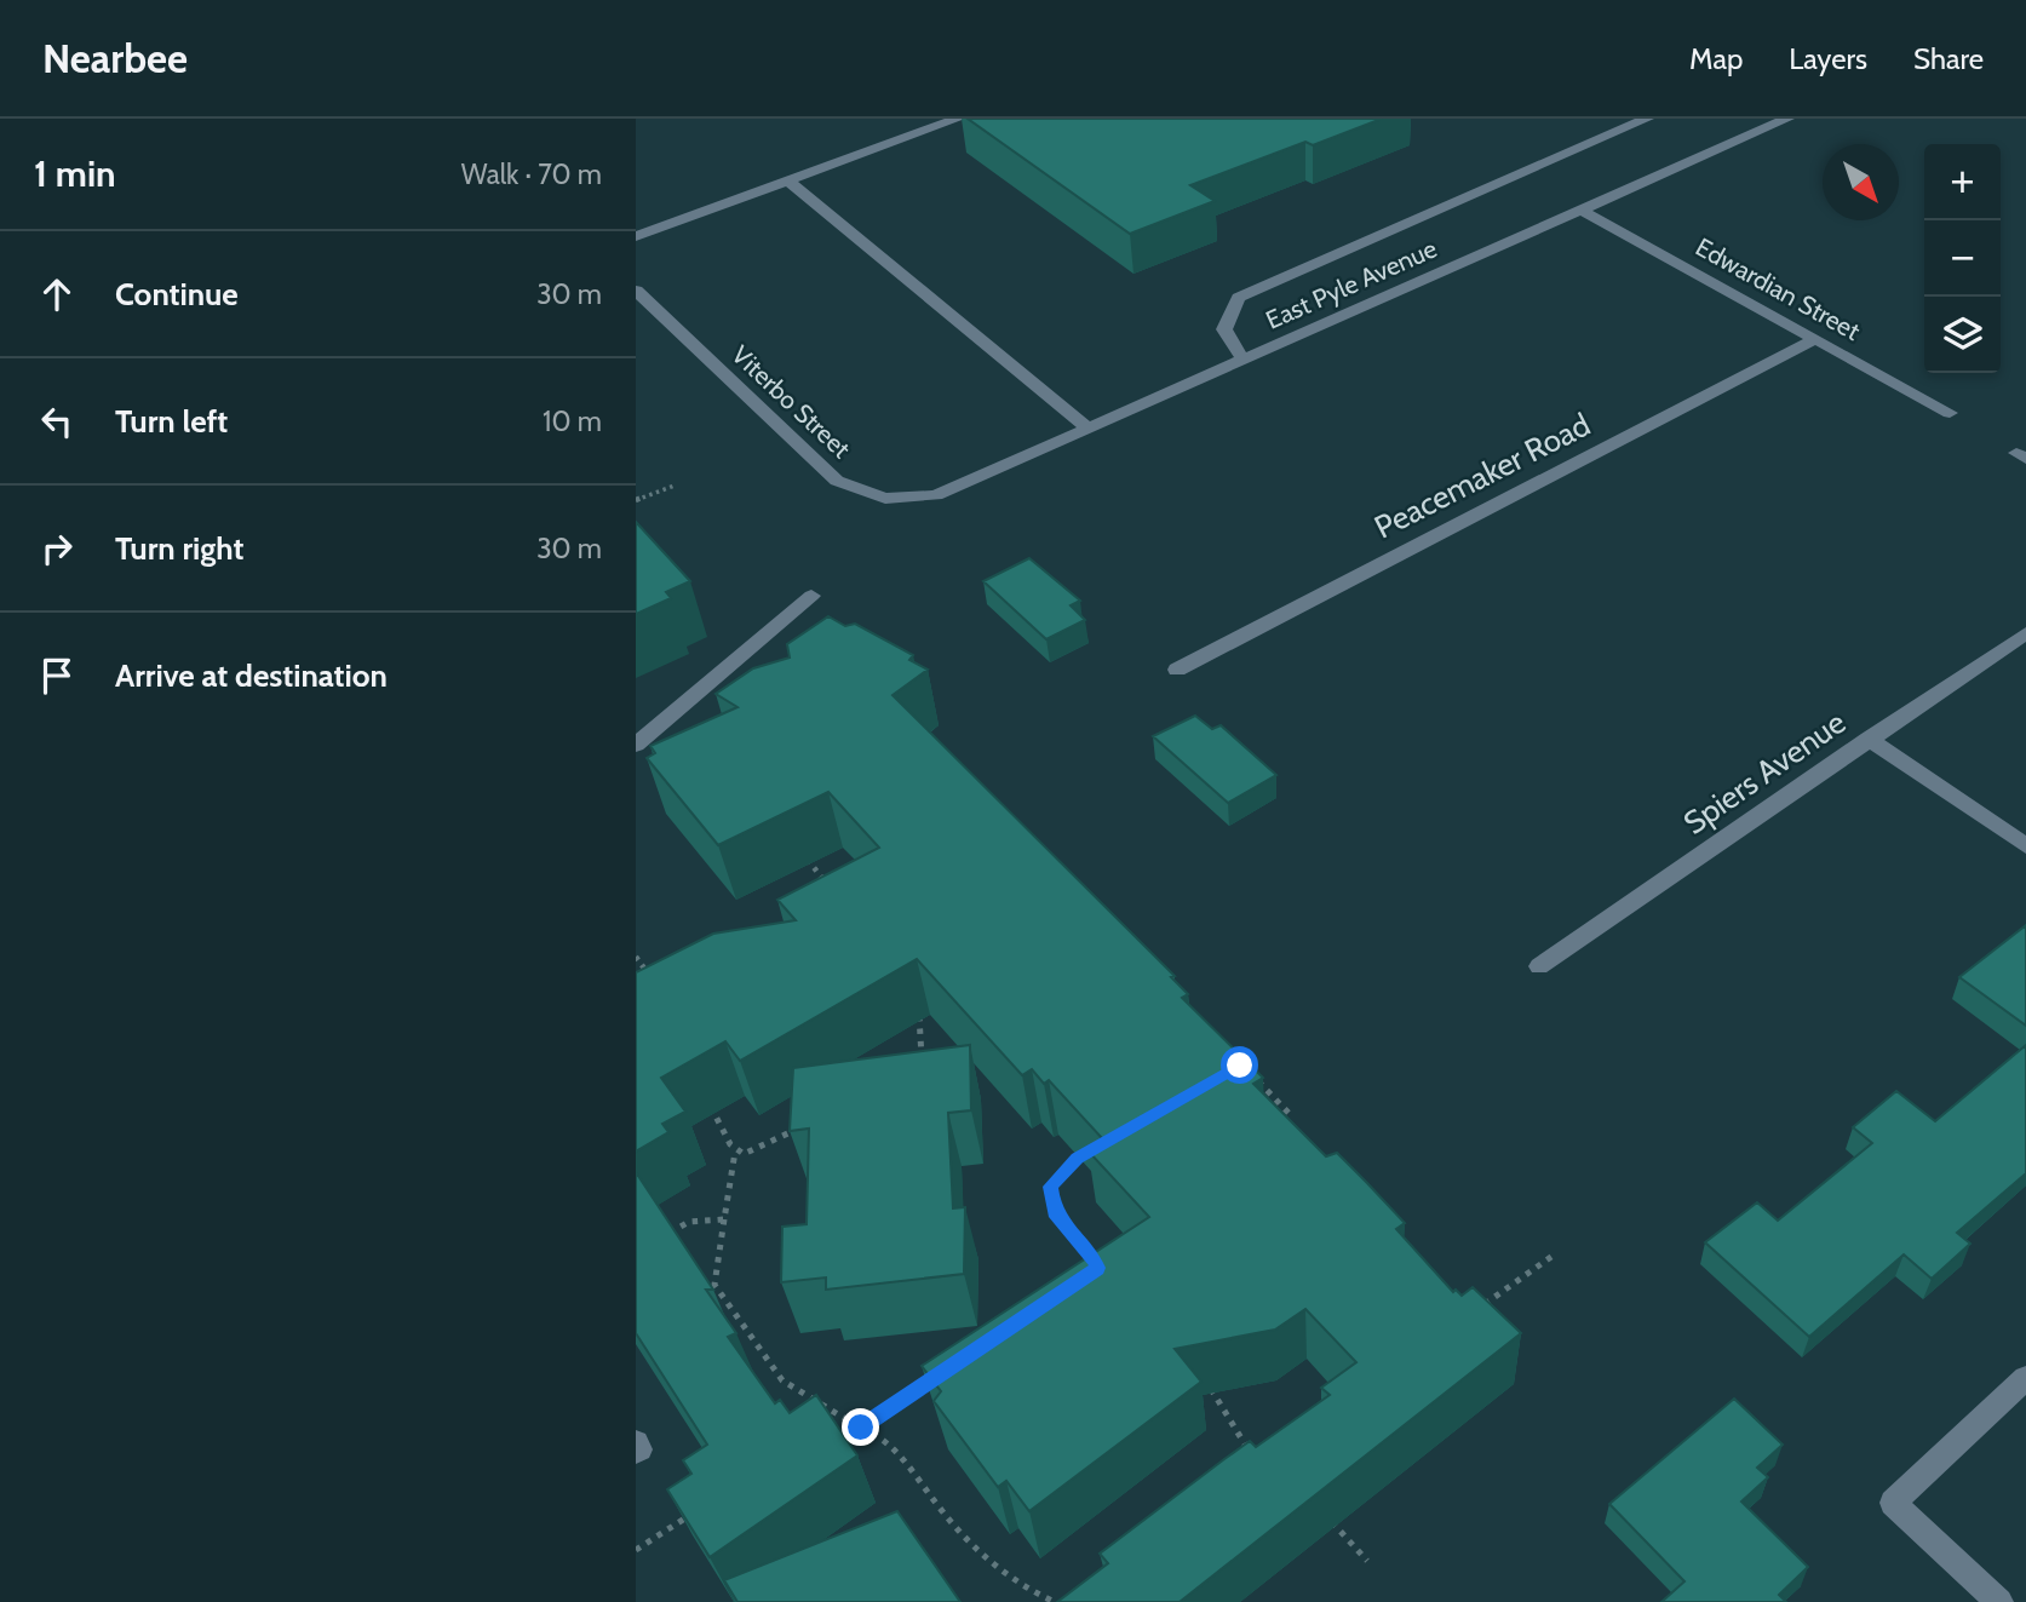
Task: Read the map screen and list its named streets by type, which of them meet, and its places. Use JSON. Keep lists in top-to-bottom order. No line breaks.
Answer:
{"streets":{"street":["East Pyle Avenue","Edwardian Street","Viterbo Street","Peacemaker Road","Spiers Avenue"]},"crossings":[["East Pyle Avenue","Edwardian Street"],["East Pyle Avenue","Viterbo Street"],["Edwardian Street","Peacemaker Road"]],"north":"bottom right","page":{"header":"Nearbee","nav":["Map","Layers","Share"],"heading":["1 min","Walk · 70 m"],"map_buttons":["+","−"],"list":[["Continue","30 m"],["Turn left","10 m"],["Turn right","30 m"],"Arrive at destination"]}}
